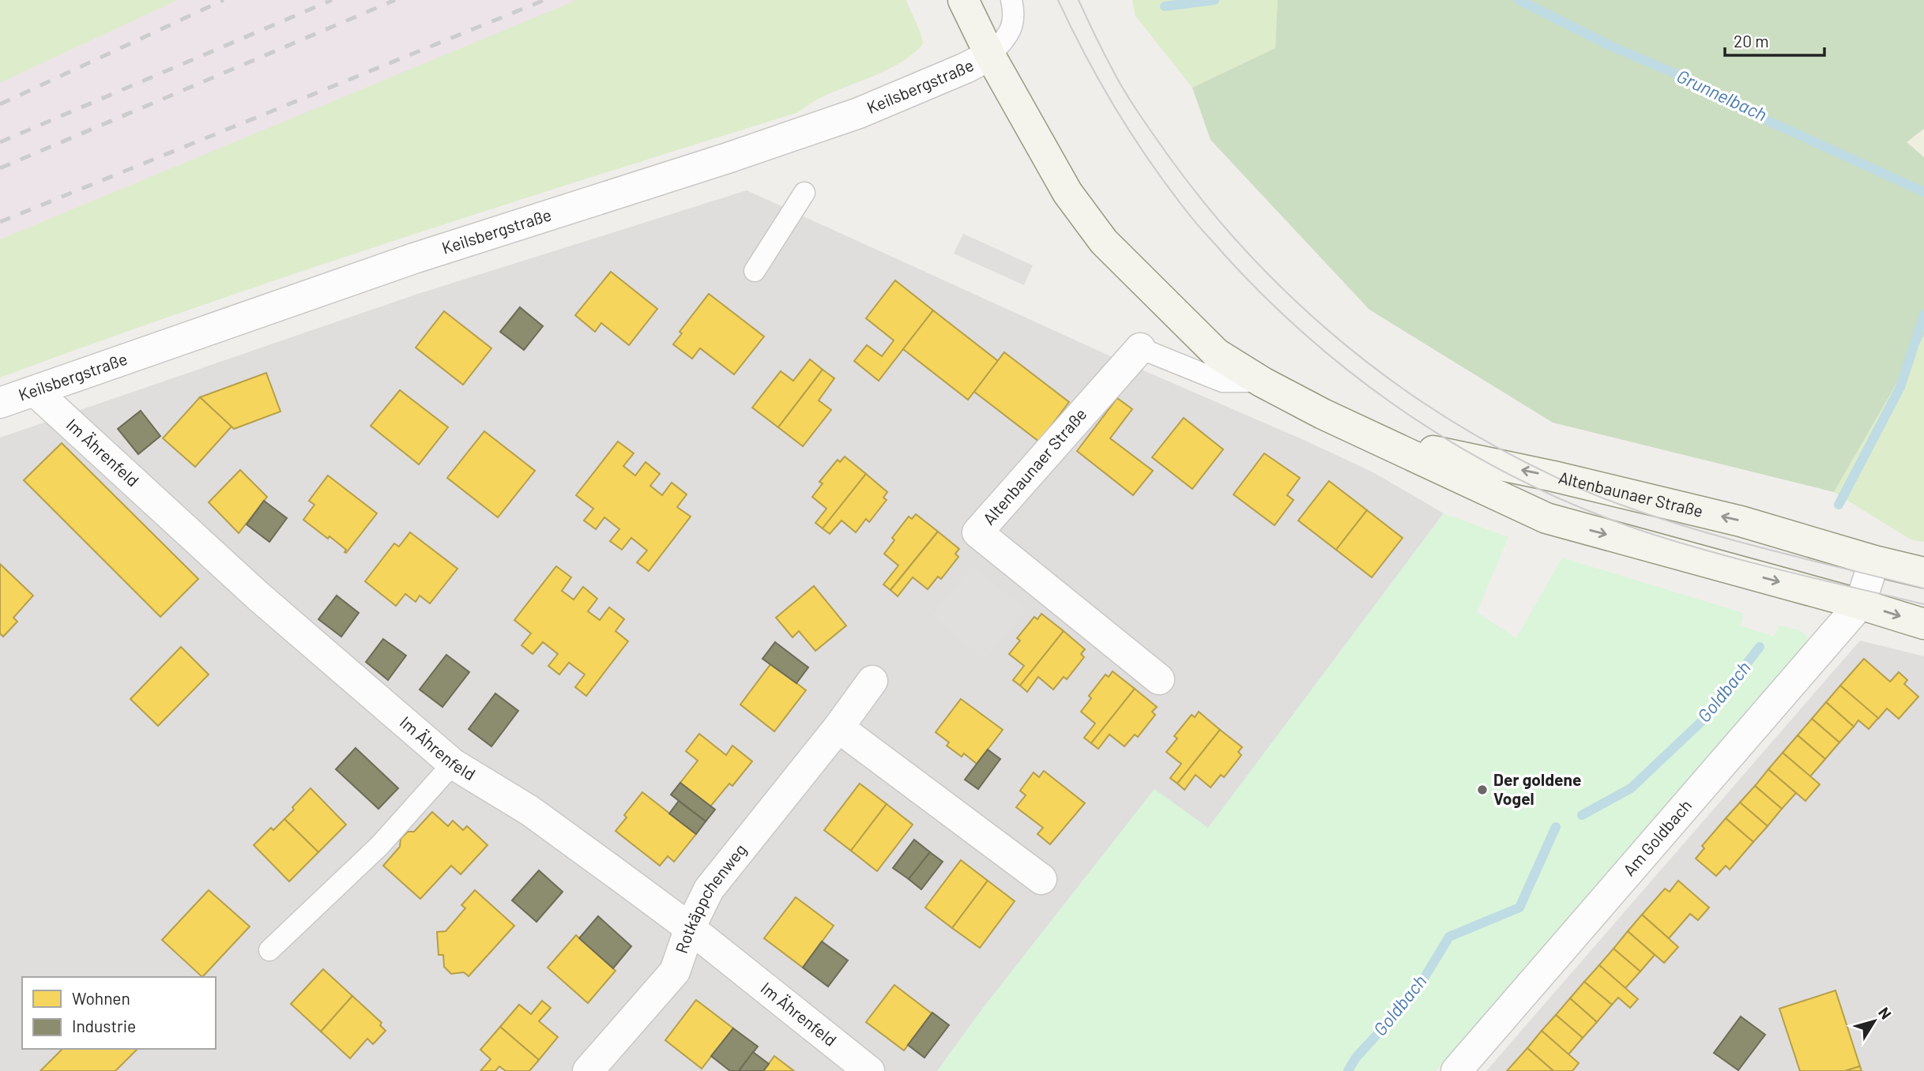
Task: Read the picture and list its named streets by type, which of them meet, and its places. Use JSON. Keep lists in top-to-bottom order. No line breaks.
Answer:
{"streets":{"main road":["Altenbaunaer Straße"],"street":["Keilsbergstraße","Im Ährenfeld","Am Goldbach","Rotkäppchenweg"]},"crossings":[["Keilsbergstraße","Im Ährenfeld"],["Keilsbergstraße","Altenbaunaer Straße"],["Im Ährenfeld","Rotkäppchenweg"],["Altenbaunaer Straße","Am Goldbach"]],"water":["Grunnelbach","Goldbach"],"places":["Der goldene Vogel"],"legend":["Wohnen","Industrie"],"scale_bar":"20 m","north":"top right"}
